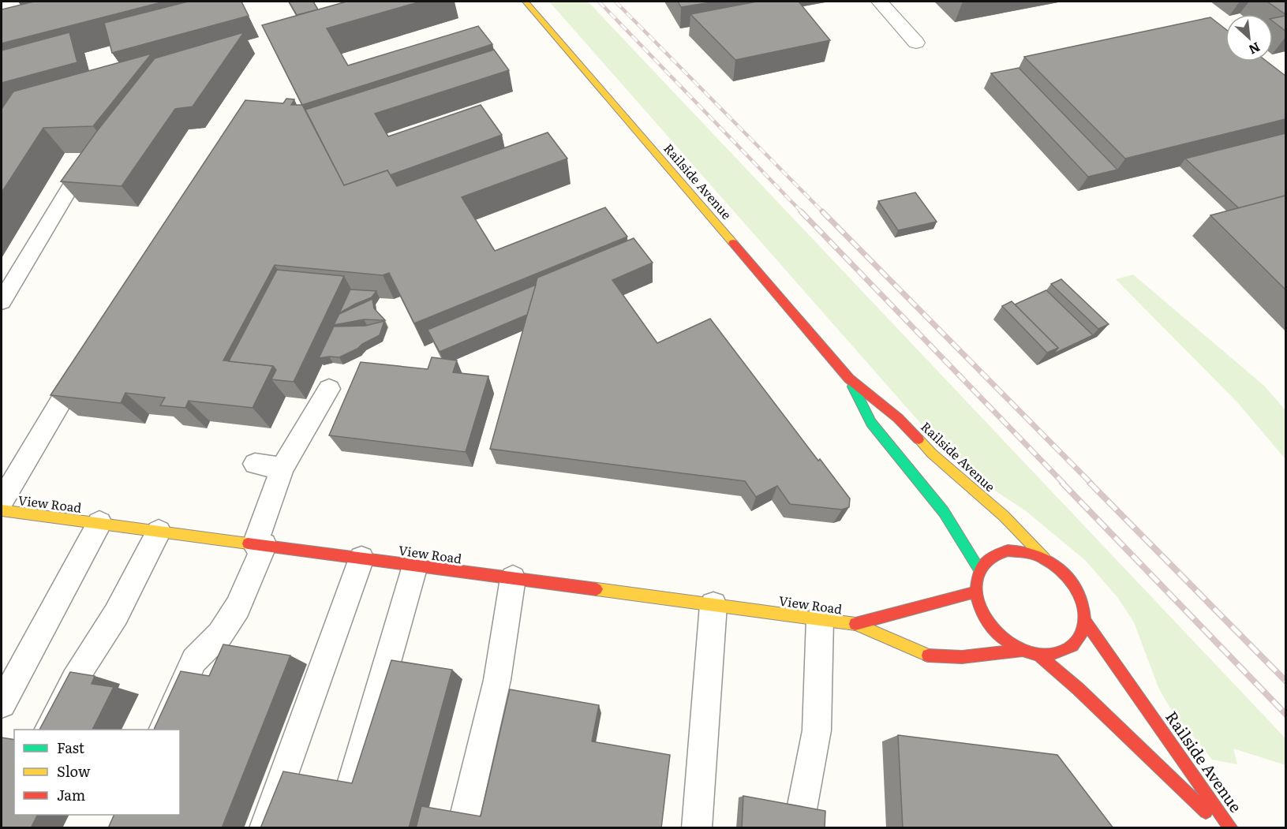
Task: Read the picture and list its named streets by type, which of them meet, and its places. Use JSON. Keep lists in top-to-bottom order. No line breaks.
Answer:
{"streets":{"main road":["Railside Avenue","View Road"]},"crossings":[["Railside Avenue","View Road"]],"legend":["Fast","Slow","Jam"],"north":"bottom right"}
